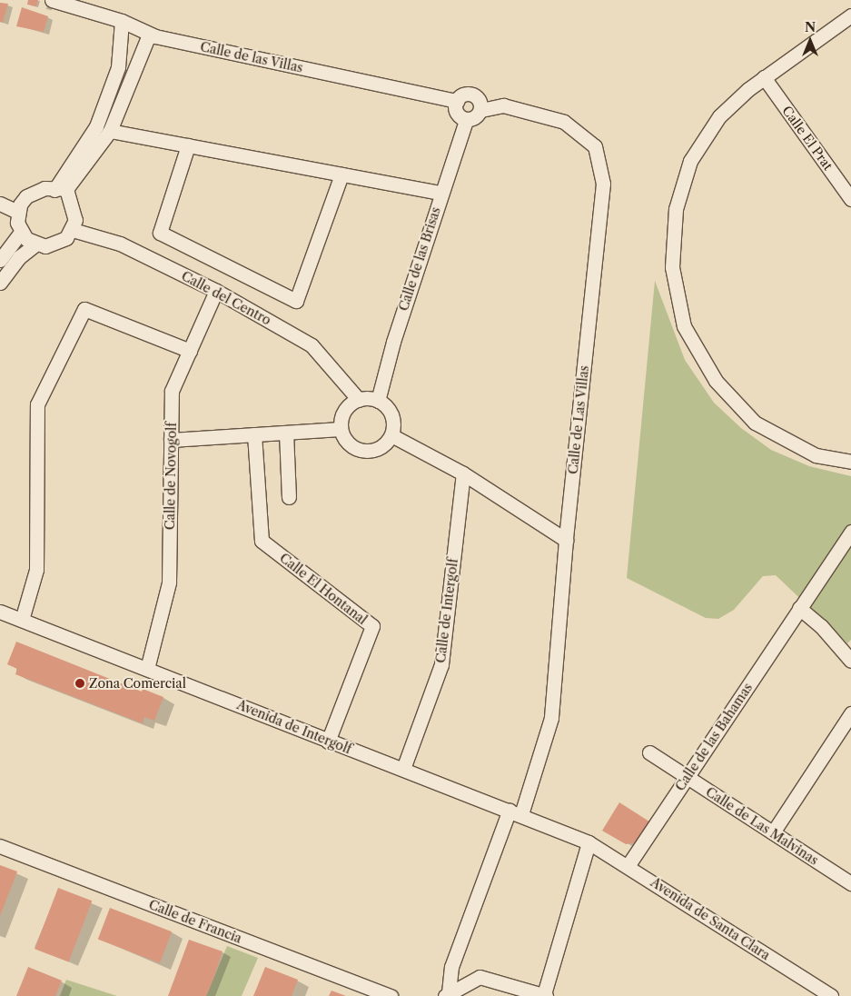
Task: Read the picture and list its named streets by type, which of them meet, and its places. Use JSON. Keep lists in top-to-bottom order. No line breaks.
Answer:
{"streets":{"street":["Calle de las Villas","Calle El Prat","Calle de las Brisas","Calle del Centro","Calle de Las Villas","Calle de Novogolf","Calle El Hontanal","Calle de Intergolf","Avenida de Intergolf","Calle de las Bahamas","Calle de Las Malvinas","Avenida de Santa Clara","Calle de Francia"]},"crossings":[["Calle de las Villas","Calle de las Brisas"],["Calle de las Villas","Calle de Las Villas"],["Calle de las Brisas","Calle del Centro"],["Calle de las Brisas","Calle de Las Villas"],["Calle del Centro","Calle de Novogolf"],["Calle de Las Villas","Avenida de Intergolf"],["Calle de Novogolf","Avenida de Intergolf"],["Calle El Hontanal","Avenida de Intergolf"],["Calle de Intergolf","Avenida de Intergolf"],["Avenida de Intergolf","Avenida de Santa Clara"],["Calle de las Bahamas","Calle de Las Malvinas"],["Calle de las Bahamas","Avenida de Santa Clara"]],"places":["Zona Comercial"],"north":"top"}
